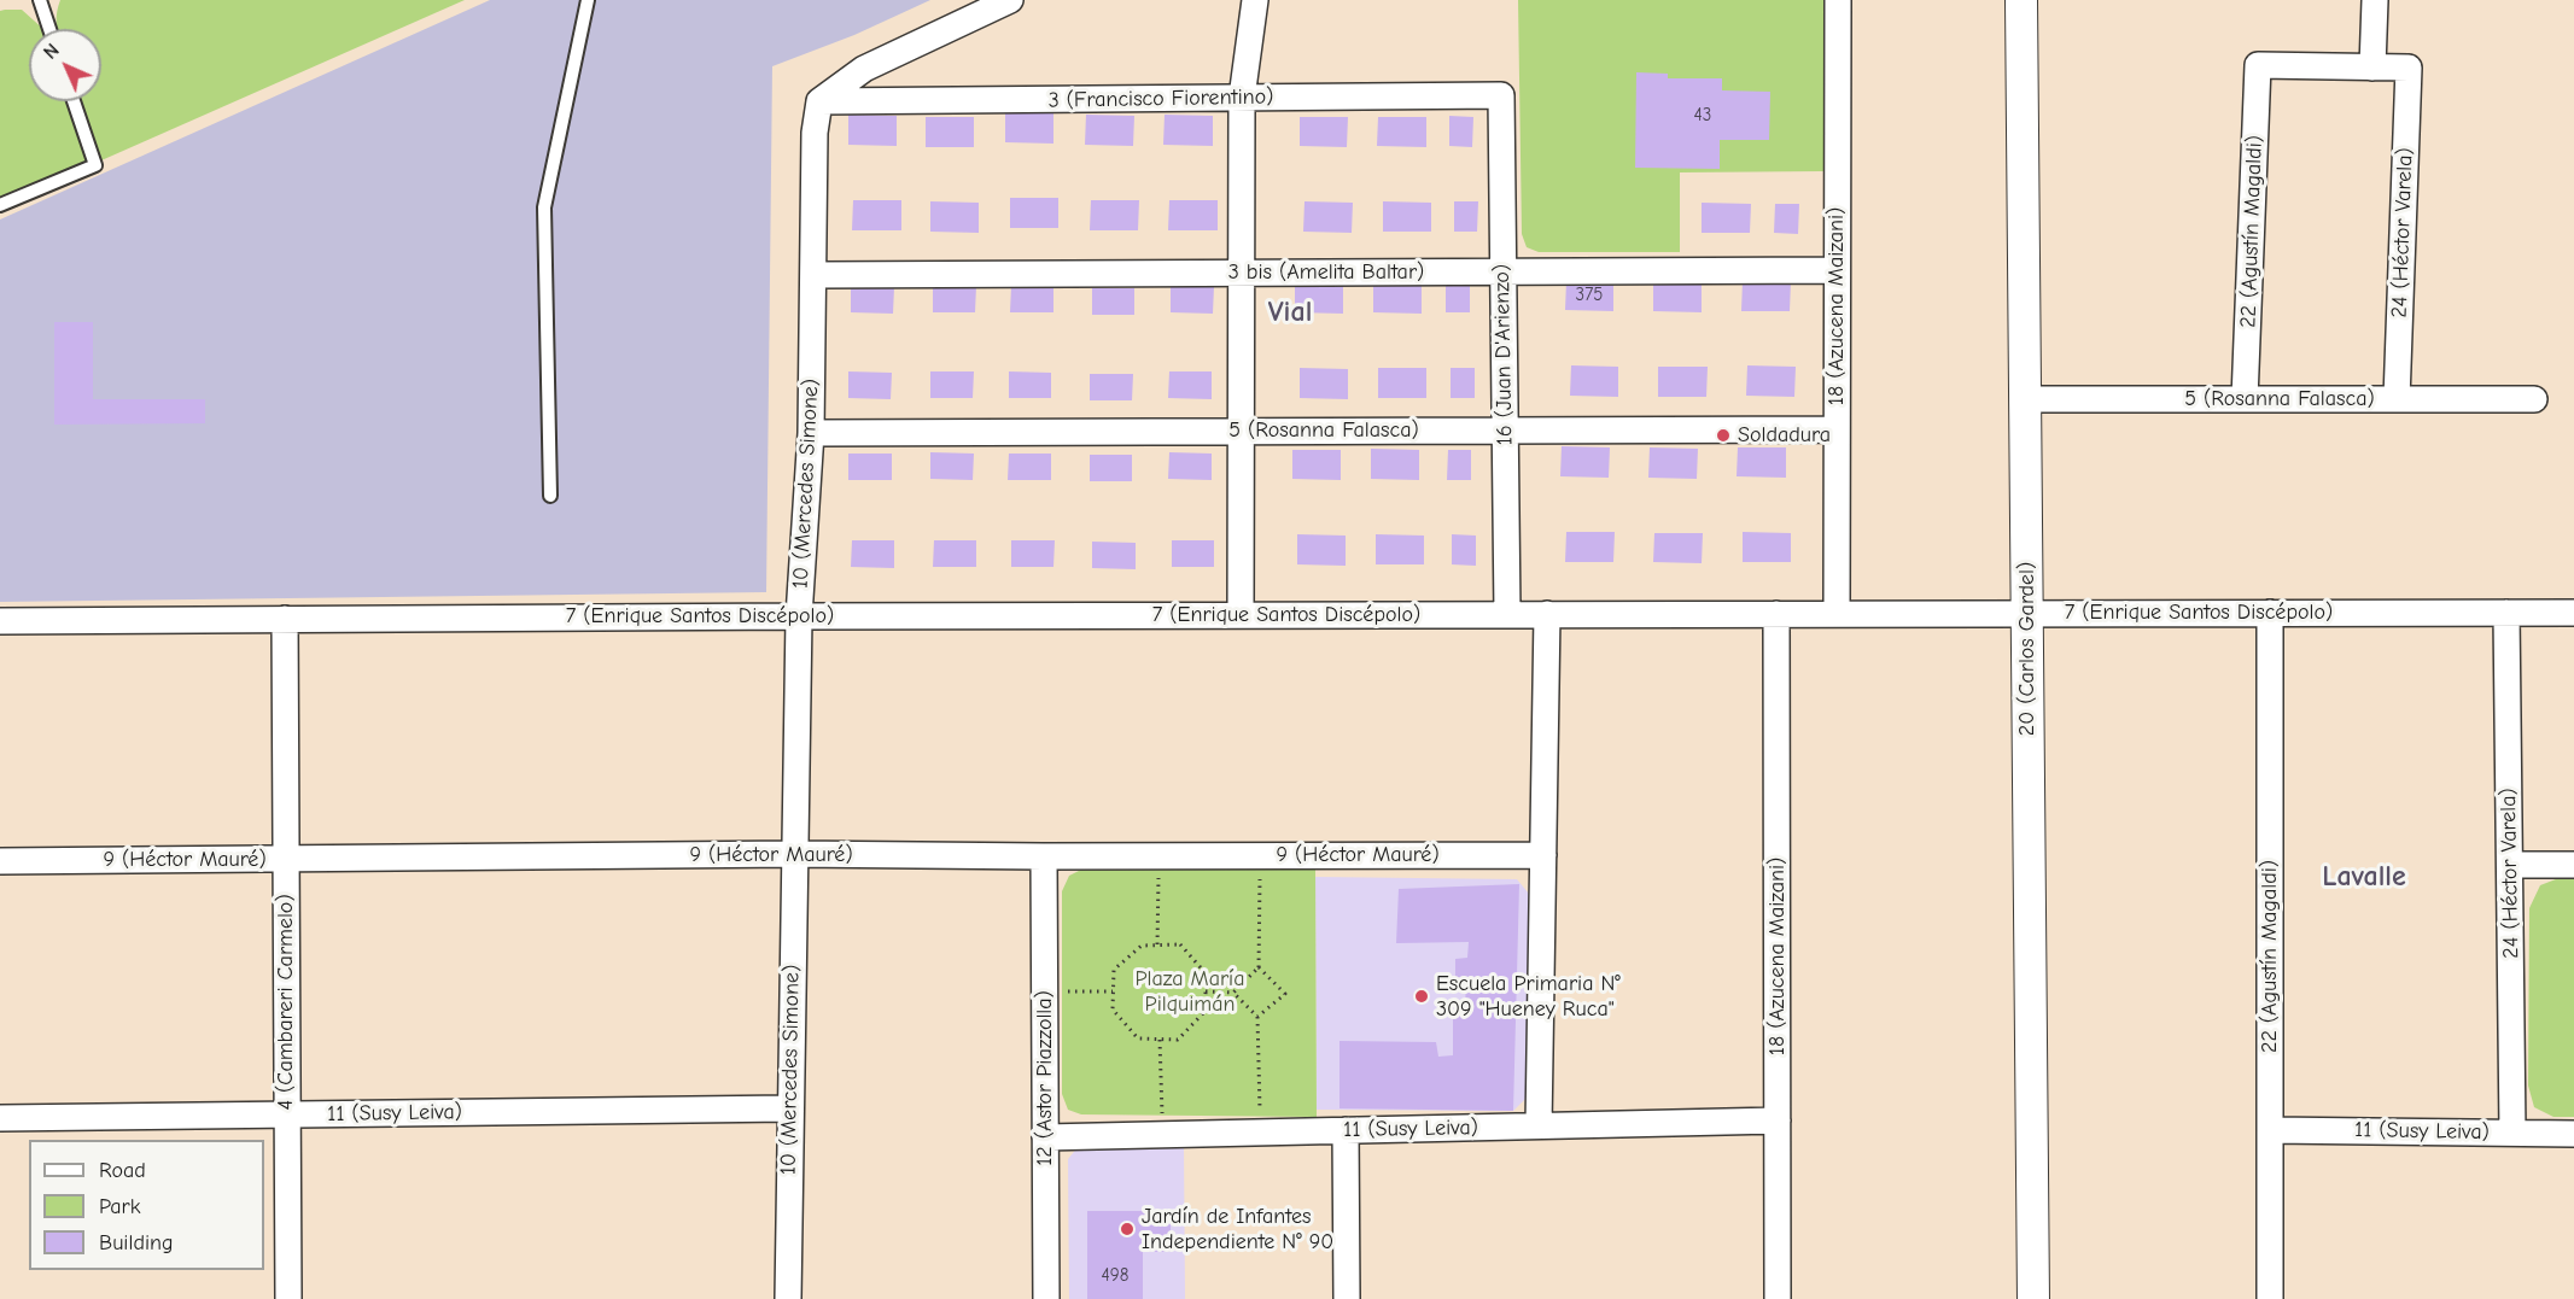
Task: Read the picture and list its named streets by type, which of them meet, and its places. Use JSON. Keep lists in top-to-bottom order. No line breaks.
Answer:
{"streets":{"street":["3 (Francisco Fiorentino)","22 (Agustín Magaldi)","24 (Héctor Varela)","3 bis (Amelita Baltar)","18 (Azucena Maizani)","16 (Juan D'Arienzo)","5 (Rosanna Falasca)","10 (Mercedes Simone)","7 (Enrique Santos Discépolo)","20 (Carlos Gardel)","9 (Héctor Mauré)","4 (Cambareri Carmelo)","12 (Astor Piazzolla)","11 (Susy Leiva)"]},"crossings":[["3 (Francisco Fiorentino)","16 (Juan D'Arienzo)"],["3 (Francisco Fiorentino)","10 (Mercedes Simone)"],["22 (Agustín Magaldi)","24 (Héctor Varela)"],["22 (Agustín Magaldi)","5 (Rosanna Falasca)"],["22 (Agustín Magaldi)","7 (Enrique Santos Discépolo)"],["22 (Agustín Magaldi)","11 (Susy Leiva)"],["24 (Héctor Varela)","5 (Rosanna Falasca)"],["24 (Héctor Varela)","7 (Enrique Santos Discépolo)"],["24 (Héctor Varela)","11 (Susy Leiva)"],["3 bis (Amelita Baltar)","18 (Azucena Maizani)"],["3 bis (Amelita Baltar)","16 (Juan D'Arienzo)"],["3 bis (Amelita Baltar)","10 (Mercedes Simone)"],["18 (Azucena Maizani)","5 (Rosanna Falasca)"],["18 (Azucena Maizani)","7 (Enrique Santos Discépolo)"],["18 (Azucena Maizani)","11 (Susy Leiva)"],["16 (Juan D'Arienzo)","5 (Rosanna Falasca)"],["16 (Juan D'Arienzo)","7 (Enrique Santos Discépolo)"],["5 (Rosanna Falasca)","10 (Mercedes Simone)"],["5 (Rosanna Falasca)","20 (Carlos Gardel)"],["10 (Mercedes Simone)","7 (Enrique Santos Discépolo)"],["10 (Mercedes Simone)","9 (Héctor Mauré)"],["10 (Mercedes Simone)","11 (Susy Leiva)"],["7 (Enrique Santos Discépolo)","20 (Carlos Gardel)"],["7 (Enrique Santos Discépolo)","4 (Cambareri Carmelo)"],["9 (Héctor Mauré)","4 (Cambareri Carmelo)"],["9 (Héctor Mauré)","12 (Astor Piazzolla)"],["4 (Cambareri Carmelo)","11 (Susy Leiva)"],["12 (Astor Piazzolla)","11 (Susy Leiva)"]],"districts":["Vial","Lavalle"],"parks":["Plaza María Pilquimán"],"places":["Soldadura","Escuela Primaria N° 309 \"Hueney Ruca\"","Jardín de Infantes Independiente N° 90"],"house_numbers":["43","375","498"],"legend":["Road","Park","Building"],"north":"top left"}
